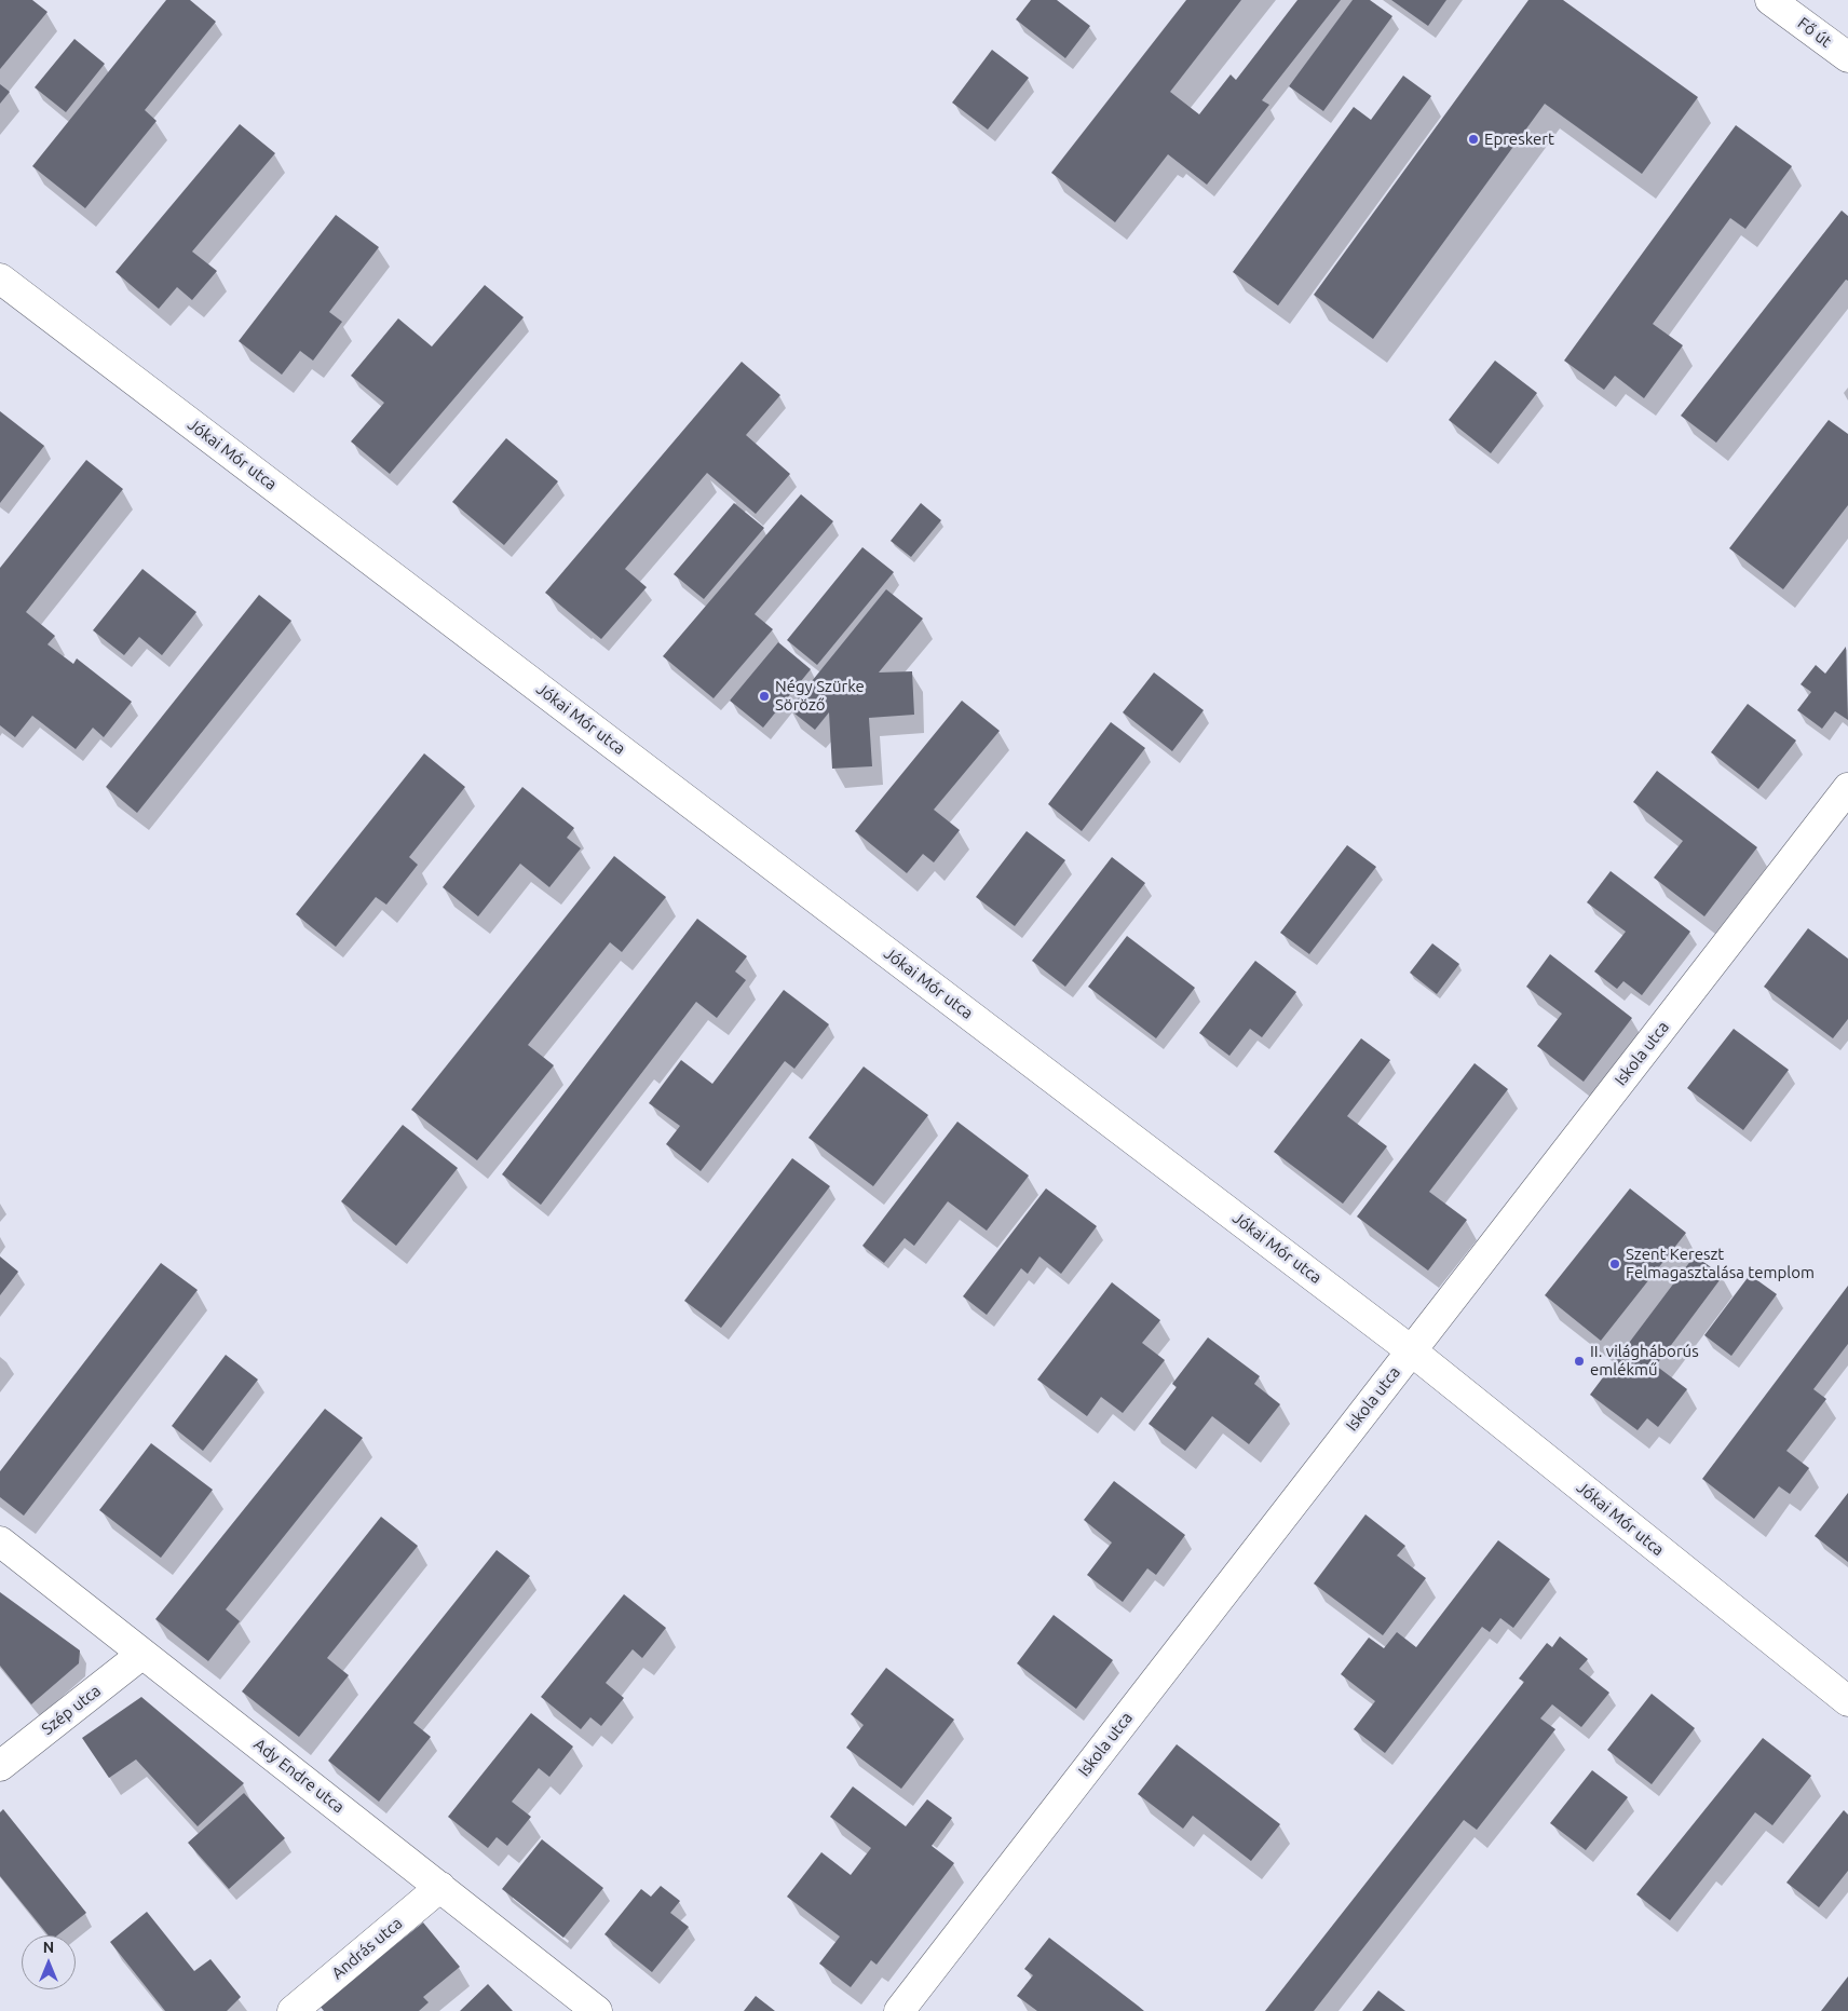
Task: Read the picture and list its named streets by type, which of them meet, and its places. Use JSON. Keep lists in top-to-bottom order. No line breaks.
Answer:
{"streets":{"street":["Fő út","Jókai Mór utca","Iskola utca","Szép utca","Ady Endre utca","András utca"]},"crossings":[["Jókai Mór utca","Iskola utca"],["Szép utca","Ady Endre utca"],["Ady Endre utca","András utca"]],"places":["Epreskert","Négy Szürke Söröző","Szent Kereszt Felmagasztalása templom","II. világháborús emlékmű"],"north":"top"}
